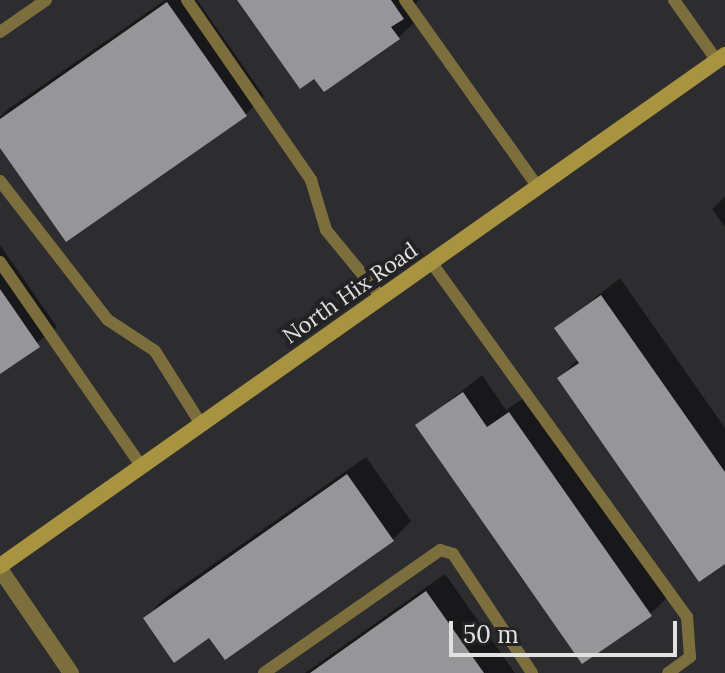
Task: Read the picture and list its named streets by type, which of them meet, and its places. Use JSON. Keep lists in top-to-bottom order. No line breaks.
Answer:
{"streets":{"street":["North Hix Road"]},"scale_bar":"50 m"}
